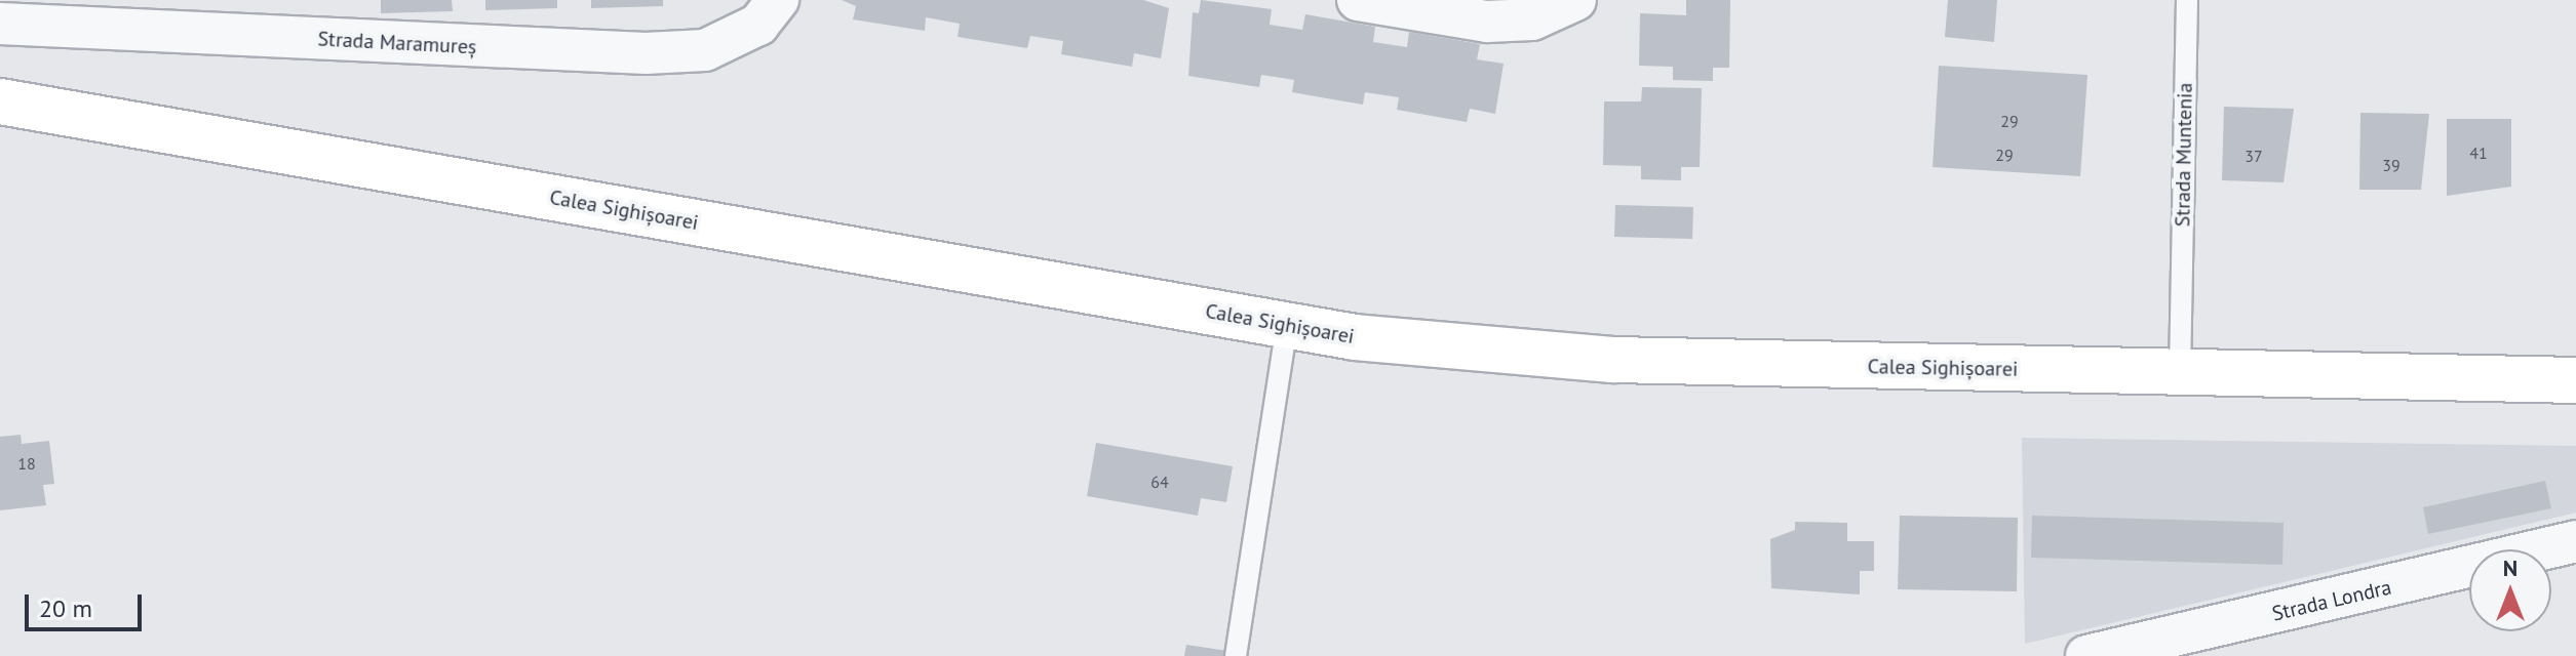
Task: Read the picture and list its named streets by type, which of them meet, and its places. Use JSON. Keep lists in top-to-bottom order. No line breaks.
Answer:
{"streets":{"main road":["Calea Sighișoarei"],"street":["Strada Maramureș","Strada Londra"],"lane":["Strada Muntenia"]},"crossings":[["Strada Muntenia","Calea Sighișoarei"]],"house_numbers":["29","41","29","37","39","18","64"],"scale_bar":"20 m","north":"top"}
